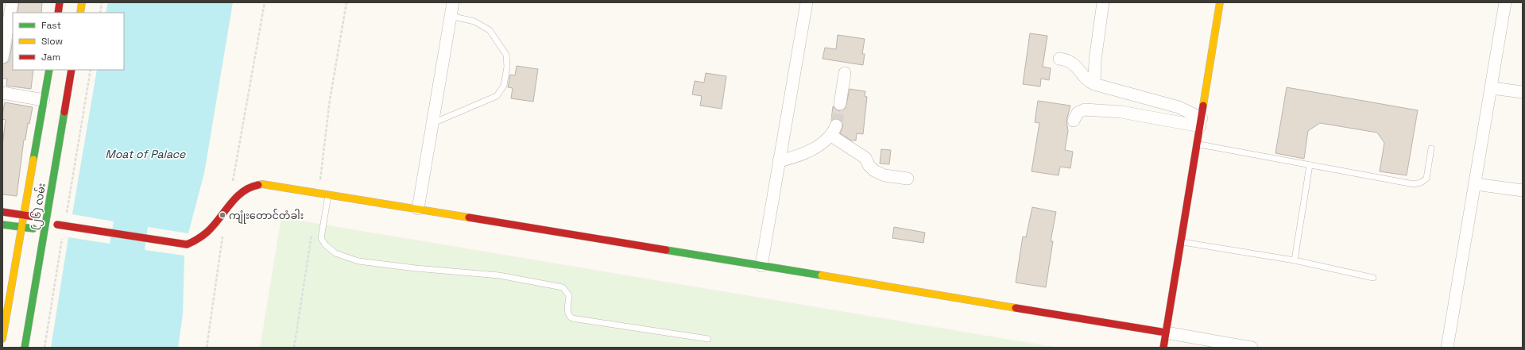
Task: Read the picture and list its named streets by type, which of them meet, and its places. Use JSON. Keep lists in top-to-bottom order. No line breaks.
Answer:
{"streets":{"street":["(၂၆) လမ်း"]},"water":["Moat of Palace"],"places":["ကျုံးတောင်တံခါး"],"legend":["Fast","Slow","Jam"]}
